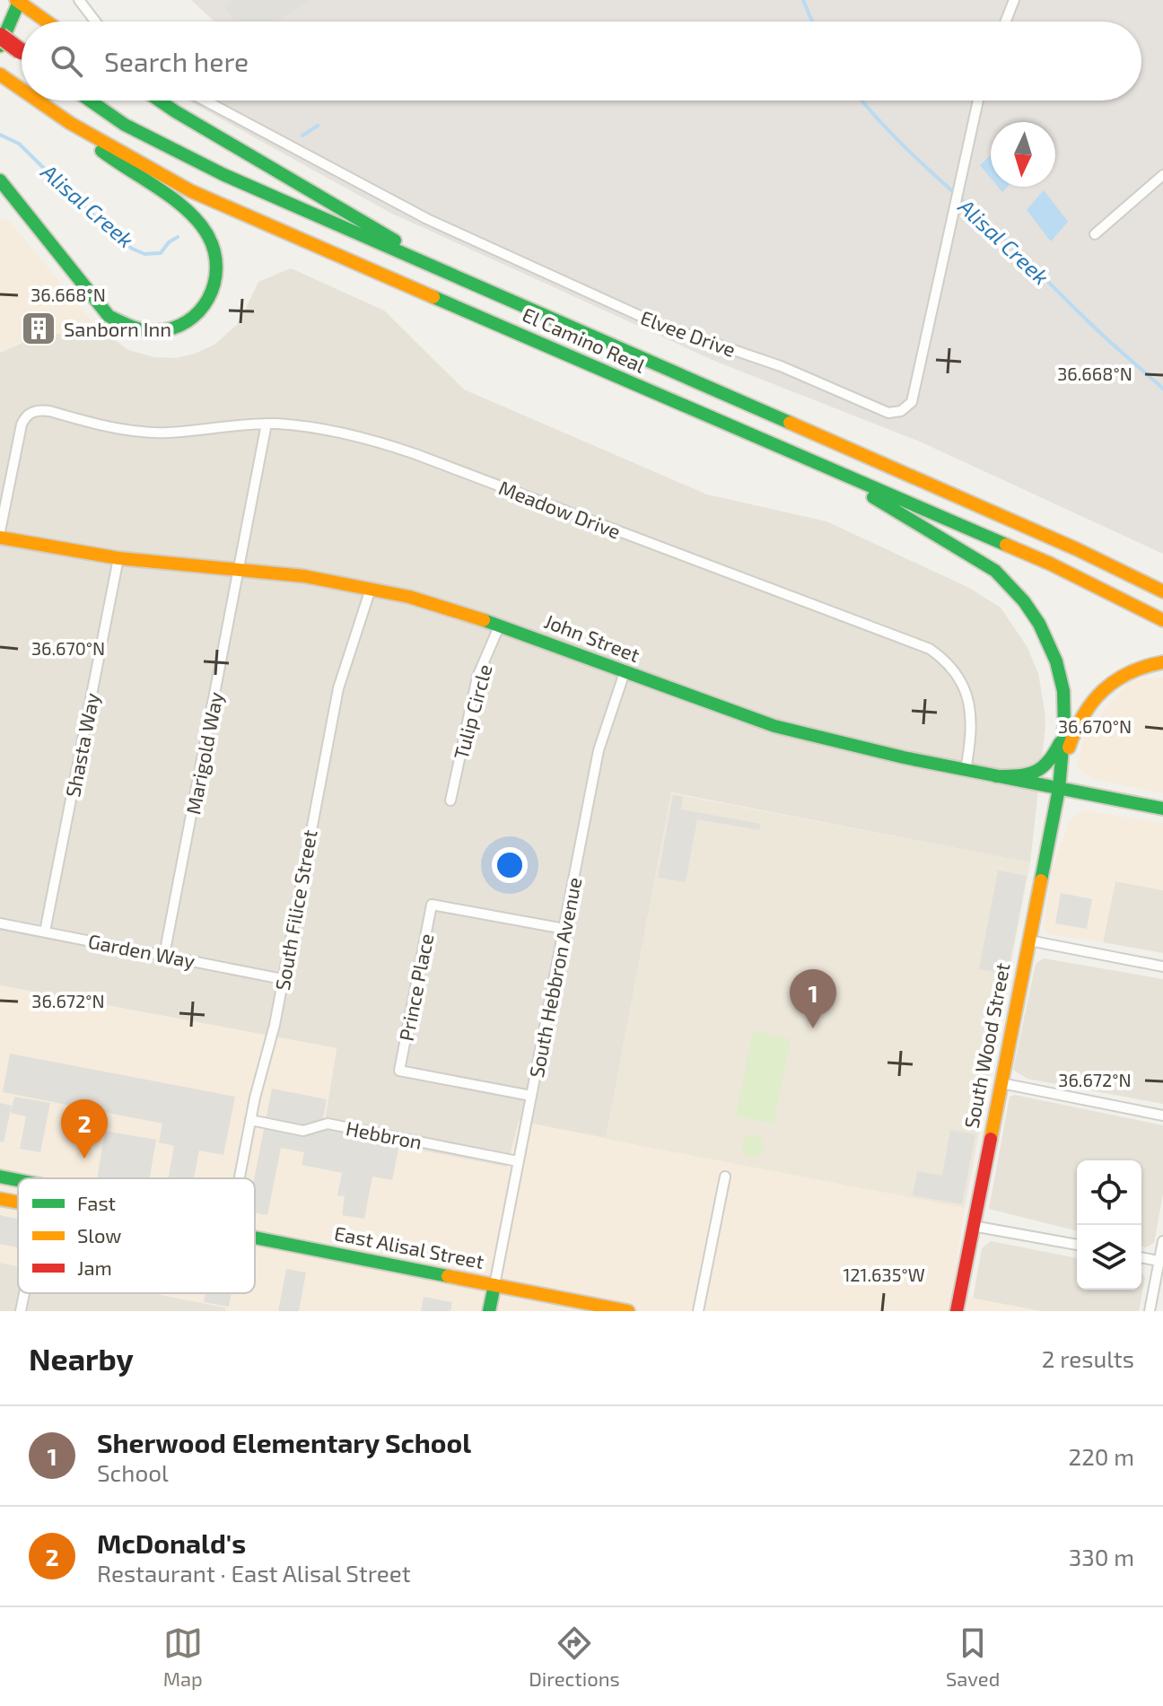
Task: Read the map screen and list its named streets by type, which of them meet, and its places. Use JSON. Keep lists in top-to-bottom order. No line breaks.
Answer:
{"streets":{"main road":["El Camino Real","John Street","South Wood Street","East Alisal Street"],"street":["Elvee Drive","Meadow Drive","Tulip Circle","Shasta Way","Marigold Way","South Filice Street","Garden Way","South Hebbron Avenue","Prince Place","Hebbron"]},"crossings":[["Meadow Drive","John Street"],["Meadow Drive","Marigold Way"],["John Street","Tulip Circle"],["John Street","Shasta Way"],["John Street","Marigold Way"],["John Street","South Filice Street"],["John Street","South Hebbron Avenue"],["John Street","South Wood Street"],["Shasta Way","Garden Way"],["Marigold Way","Garden Way"],["South Filice Street","Garden Way"],["South Filice Street","Hebbron"],["South Hebbron Avenue","Prince Place"],["South Hebbron Avenue","Hebbron"],["South Hebbron Avenue","East Alisal Street"]],"water":["Alisal Creek"],"places":{"building":["Sanborn Inn"]},"legend":["Fast","Slow","Jam"],"north":"bottom","page":{"search":"Search here","pins":["1","2"],"heading":["Nearby","2 results"],"list":[{"mark":"1","name":"Sherwood Elementary School","note":"School","value":"220 m"},{"mark":"2","name":"McDonald's","note":"Restaurant · East Alisal Street","value":"330 m"}],"nav":["Map","Directions","Saved"]},"coordinates":["36.668°N","36.670°N","36.672°N","121.635°W"]}
